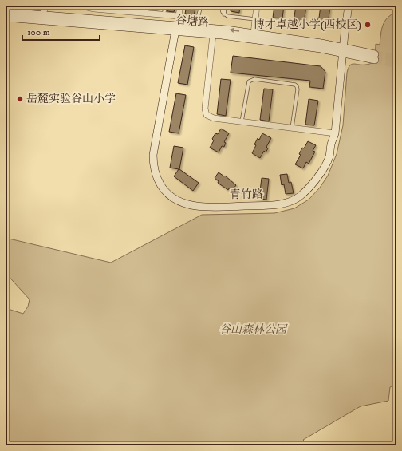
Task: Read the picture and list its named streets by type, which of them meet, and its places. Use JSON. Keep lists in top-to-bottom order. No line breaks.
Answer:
{"streets":{"main road":["谷塘路","青竹路"]},"crossings":[["谷塘路","青竹路"]],"parks":["谷山森林公园"],"places":["博才卓越小学(西校区)","岳麓实验谷山小学"],"scale_bar":"100 m"}
